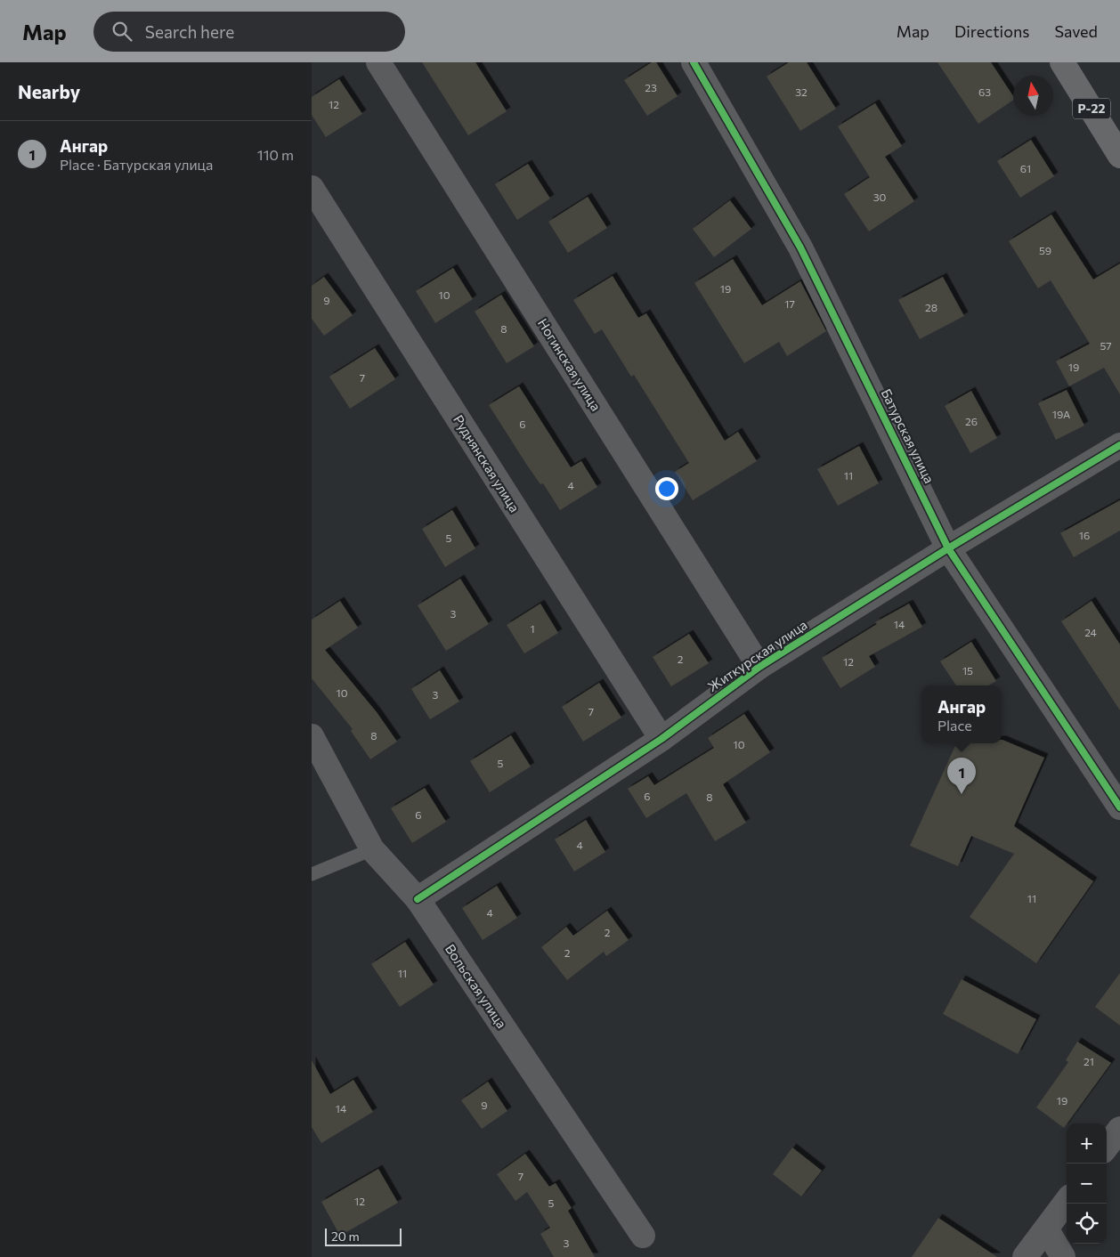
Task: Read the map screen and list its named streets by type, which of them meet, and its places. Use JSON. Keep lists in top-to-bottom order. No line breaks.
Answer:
{"streets":{"highway":["Р-22"],"street":["Ногинская улица","Батурская улица","Руднянская улица","Житкурская улица","Вольская улица"]},"crossings":[["Ногинская улица","Житкурская улица"],["Батурская улица","Житкурская улица"],["Руднянская улица","Житкурская улица"],["Житкурская улица","Вольская улица"]],"house_numbers":["23","32","63","12","61","30","59","19","10","9","17","28","8","57","19","7","19А","26","6","11","4","16","5","3","14","1","24","2","12","15","10","3","7","8","10","5","6","8","6","4","11","4","2","2","11","21","19","9","14","7","12","5","3"],"scale_bar":"20 m","north":"top","page":{"header":"Map","search":"Search here","nav":["Map","Directions","Saved"],"heading":"Nearby","list":[{"mark":"1","name":"Ангар","note":"Place · Батурская улица","value":"110 m"}],"popup":["Ангар","Place"],"pins":"1","map_buttons":["+","−"],"scale":"20 m"}}
